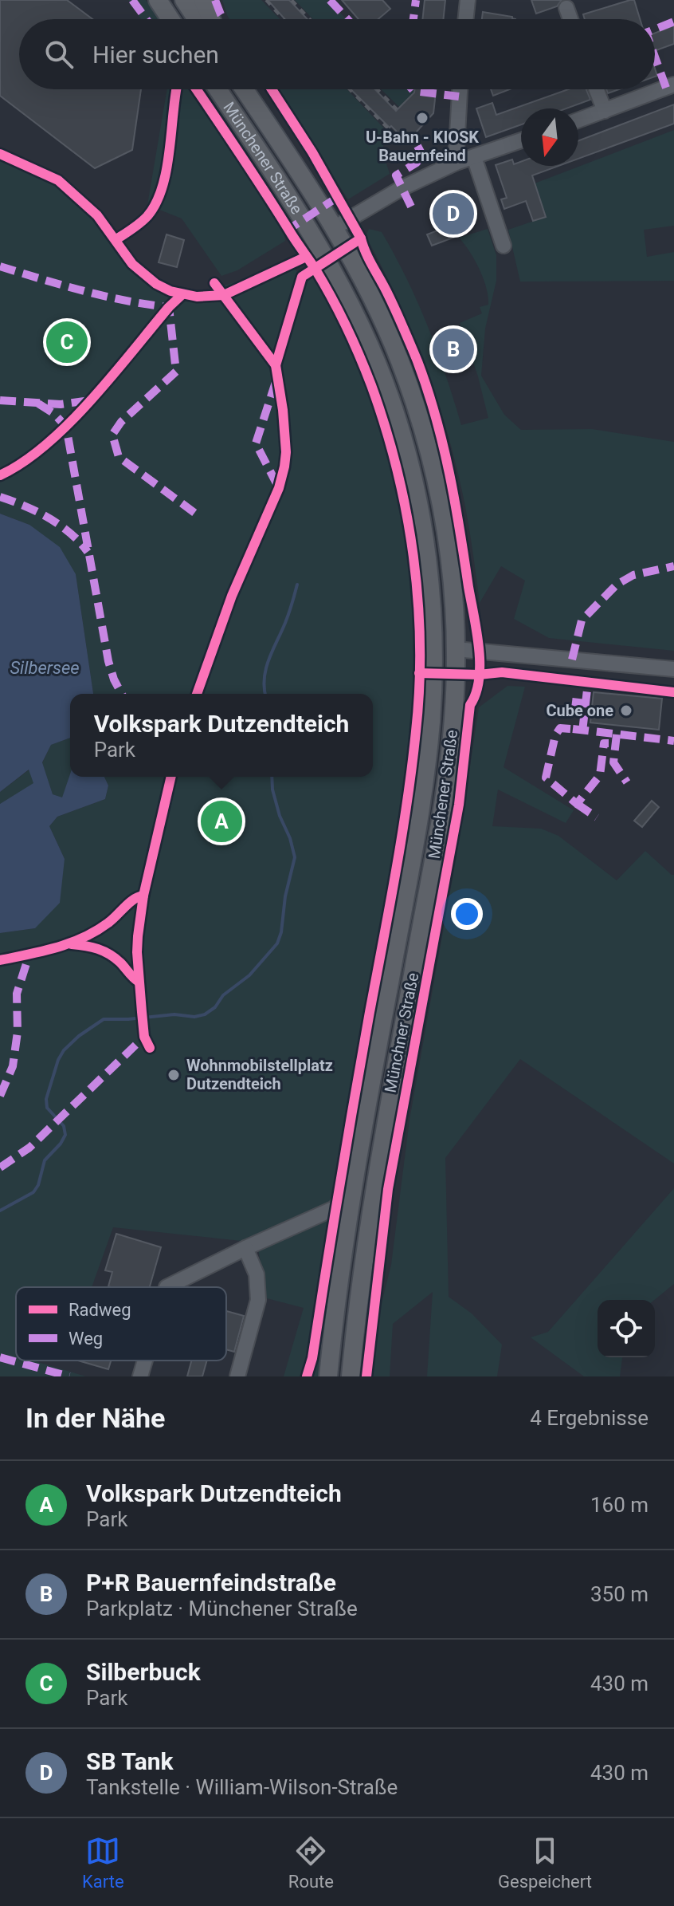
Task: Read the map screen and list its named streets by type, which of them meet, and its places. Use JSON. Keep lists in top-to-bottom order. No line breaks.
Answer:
{"streets":{"main road":["Münchener Straße"],"cycle path":["Münchner Straße"]},"water":["Silbersee"],"places":["U-Bahn - KIOSK Bauernfeind","Cube one","Wohnmobilstellplatz Dutzendteich"],"legend":["Radweg","Weg"],"north":"bottom","page":{"search":"Hier suchen","pins":["D","C","B","A"],"popup":["Volkspark Dutzendteich","Park"],"heading":["In der Nähe","4 Ergebnisse"],"list":[{"mark":"A","name":"Volkspark Dutzendteich","note":"Park","value":"160 m"},{"mark":"B","name":"P+R Bauernfeindstraße","note":"Parkplatz · Münchener Straße","value":"350 m"},{"mark":"C","name":"Silberbuck","note":"Park","value":"430 m"},{"mark":"D","name":"SB Tank","note":"Tankstelle · William-Wilson-Straße","value":"430 m"}],"nav":["Karte","Route","Gespeichert"]}}
